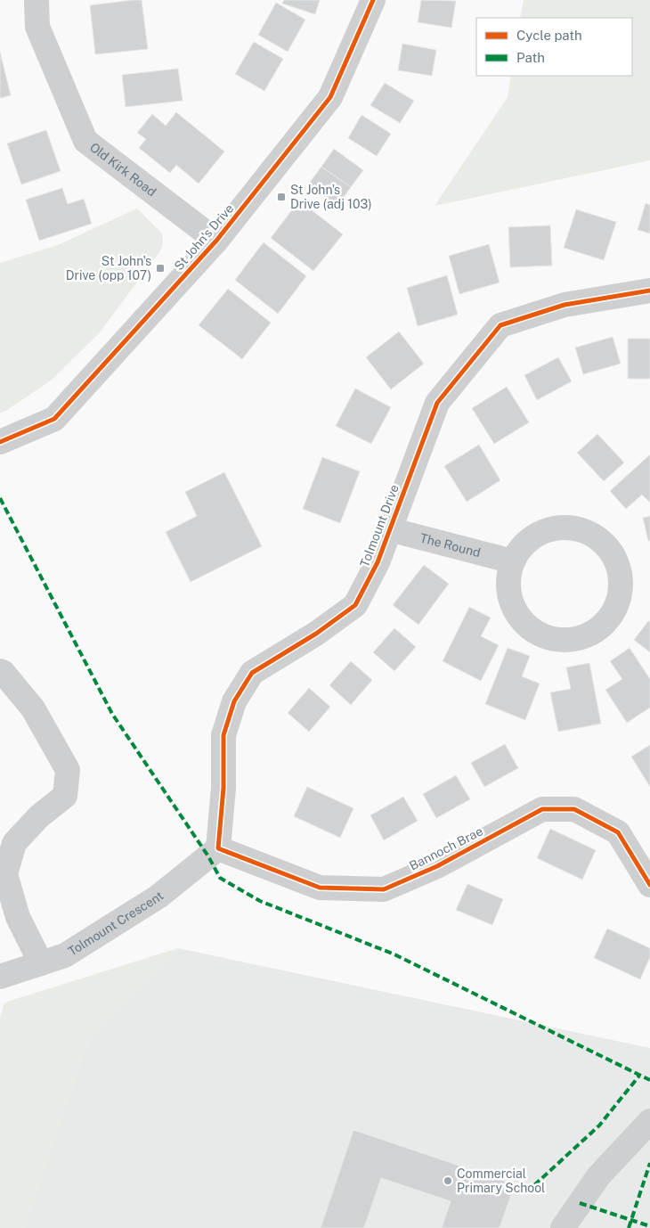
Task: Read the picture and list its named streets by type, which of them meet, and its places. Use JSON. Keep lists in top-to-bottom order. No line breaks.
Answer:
{"streets":{"street":["Old Kirk Road","St John's Drive","Tolmount Drive","The Round","Bannoch Brae","Tolmount Crescent"]},"crossings":[["Old Kirk Road","St John's Drive"],["Tolmount Drive","The Round"],["Tolmount Drive","Bannoch Brae"],["Tolmount Drive","Tolmount Crescent"],["Bannoch Brae","Tolmount Crescent"]],"places":{"transit":["St John's Drive (adj 103)","St John's Drive (opp 107)"],"other":["Commercial Primary School"]},"legend":["Cycle path","Path"]}
